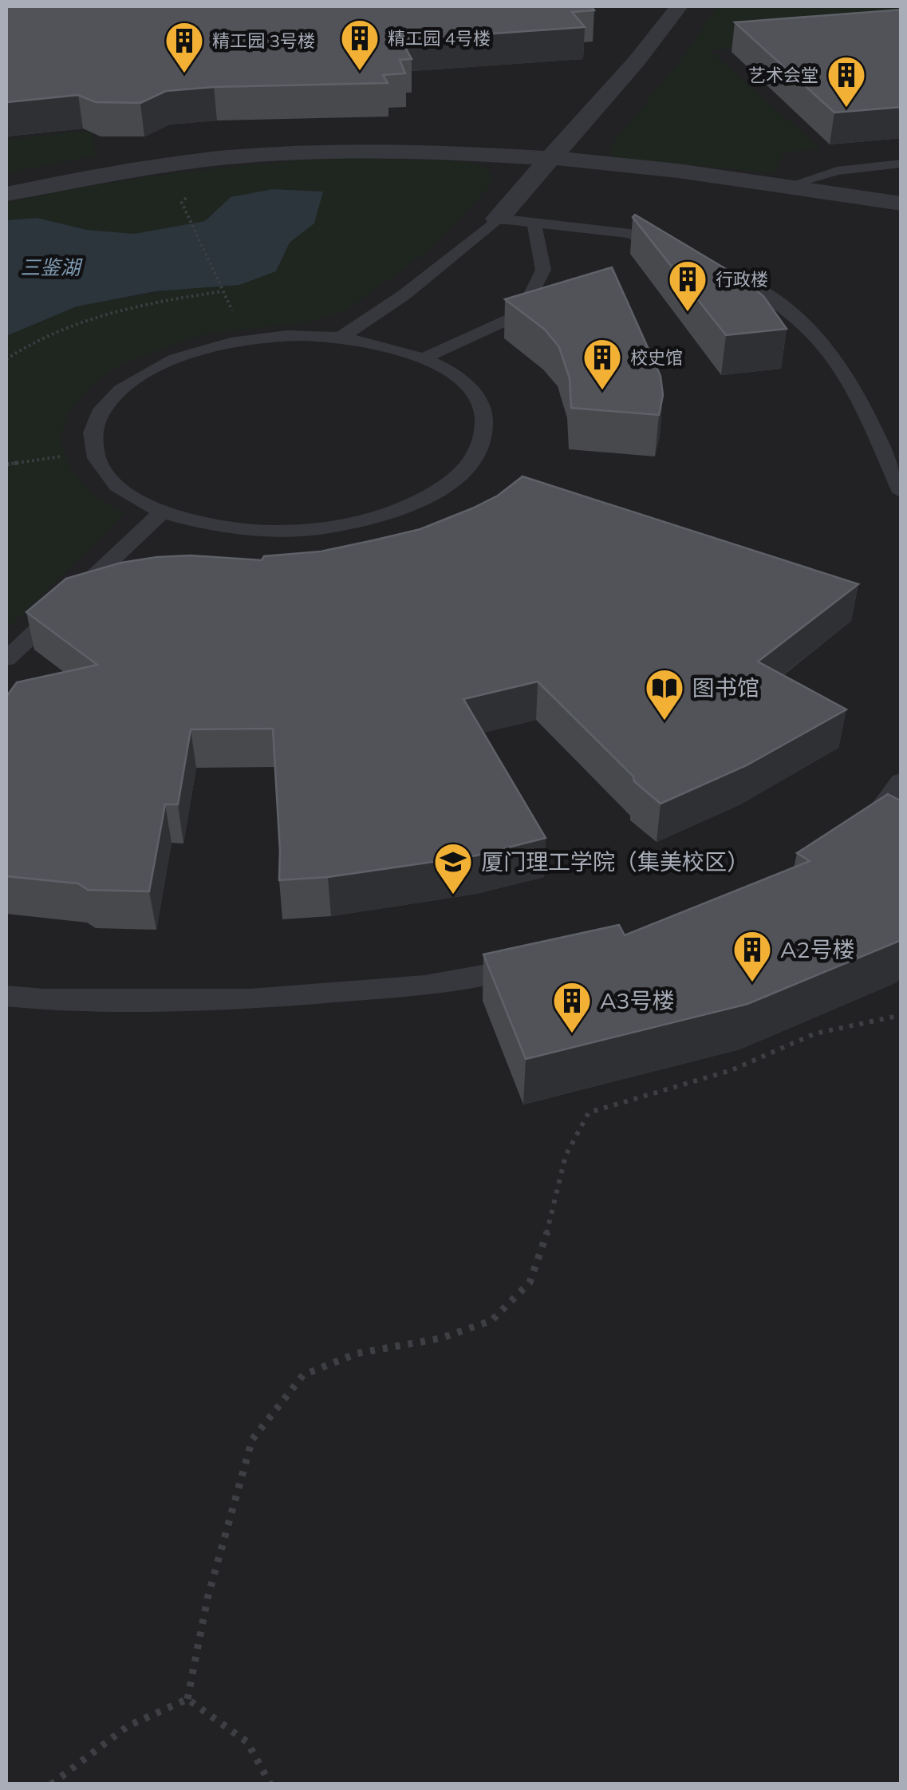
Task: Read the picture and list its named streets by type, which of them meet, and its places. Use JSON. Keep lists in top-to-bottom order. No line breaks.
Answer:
{"water":["三鉴湖"],"places":{"building":["精工园 4号楼","精工园 3号楼","艺术会堂","行政楼","校史馆","A2号楼","A3号楼"],"library":["图书馆"],"school or university":["厦门理工学院（集美校区）"]}}
